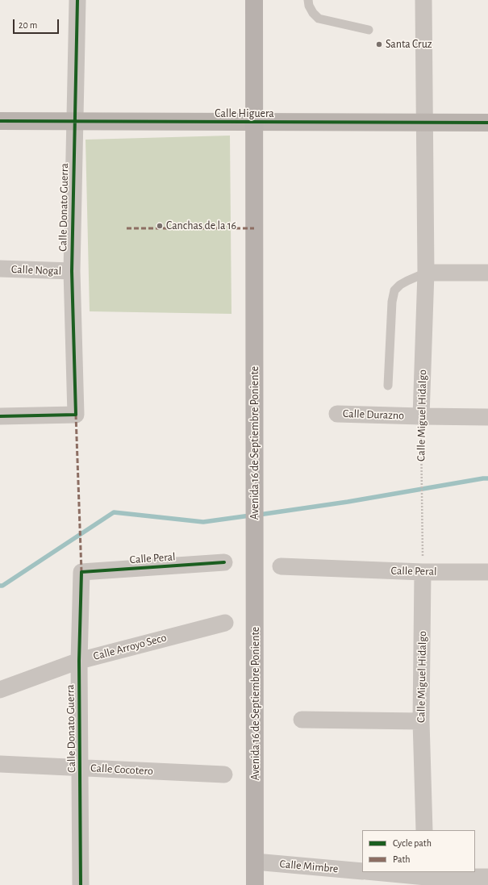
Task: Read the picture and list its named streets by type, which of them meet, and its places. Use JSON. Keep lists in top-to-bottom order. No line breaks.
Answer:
{"streets":{"main road":["Avenida 16 de Septiembre Poniente"],"street":["Calle Higuera","Calle Donato Guerra","Calle Nogal","Calle Durazno","Calle Miguel Hidalgo","Calle Peral","Calle Arroyo Seco","Calle Cocotero","Calle Mimbre"]},"crossings":[["Calle Higuera","Calle Donato Guerra"],["Calle Higuera","Calle Miguel Hidalgo"],["Calle Higuera","Avenida 16 de Septiembre Poniente"],["Calle Donato Guerra","Calle Nogal"],["Calle Donato Guerra","Calle Peral"],["Calle Donato Guerra","Calle Arroyo Seco"],["Calle Donato Guerra","Calle Cocotero"],["Calle Durazno","Calle Miguel Hidalgo"],["Calle Miguel Hidalgo","Calle Peral"],["Avenida 16 de Septiembre Poniente","Calle Mimbre"]],"places":["Santa Cruz","Canchas de la 16"],"legend":["Cycle path","Path"],"scale_bar":"20 m"}
